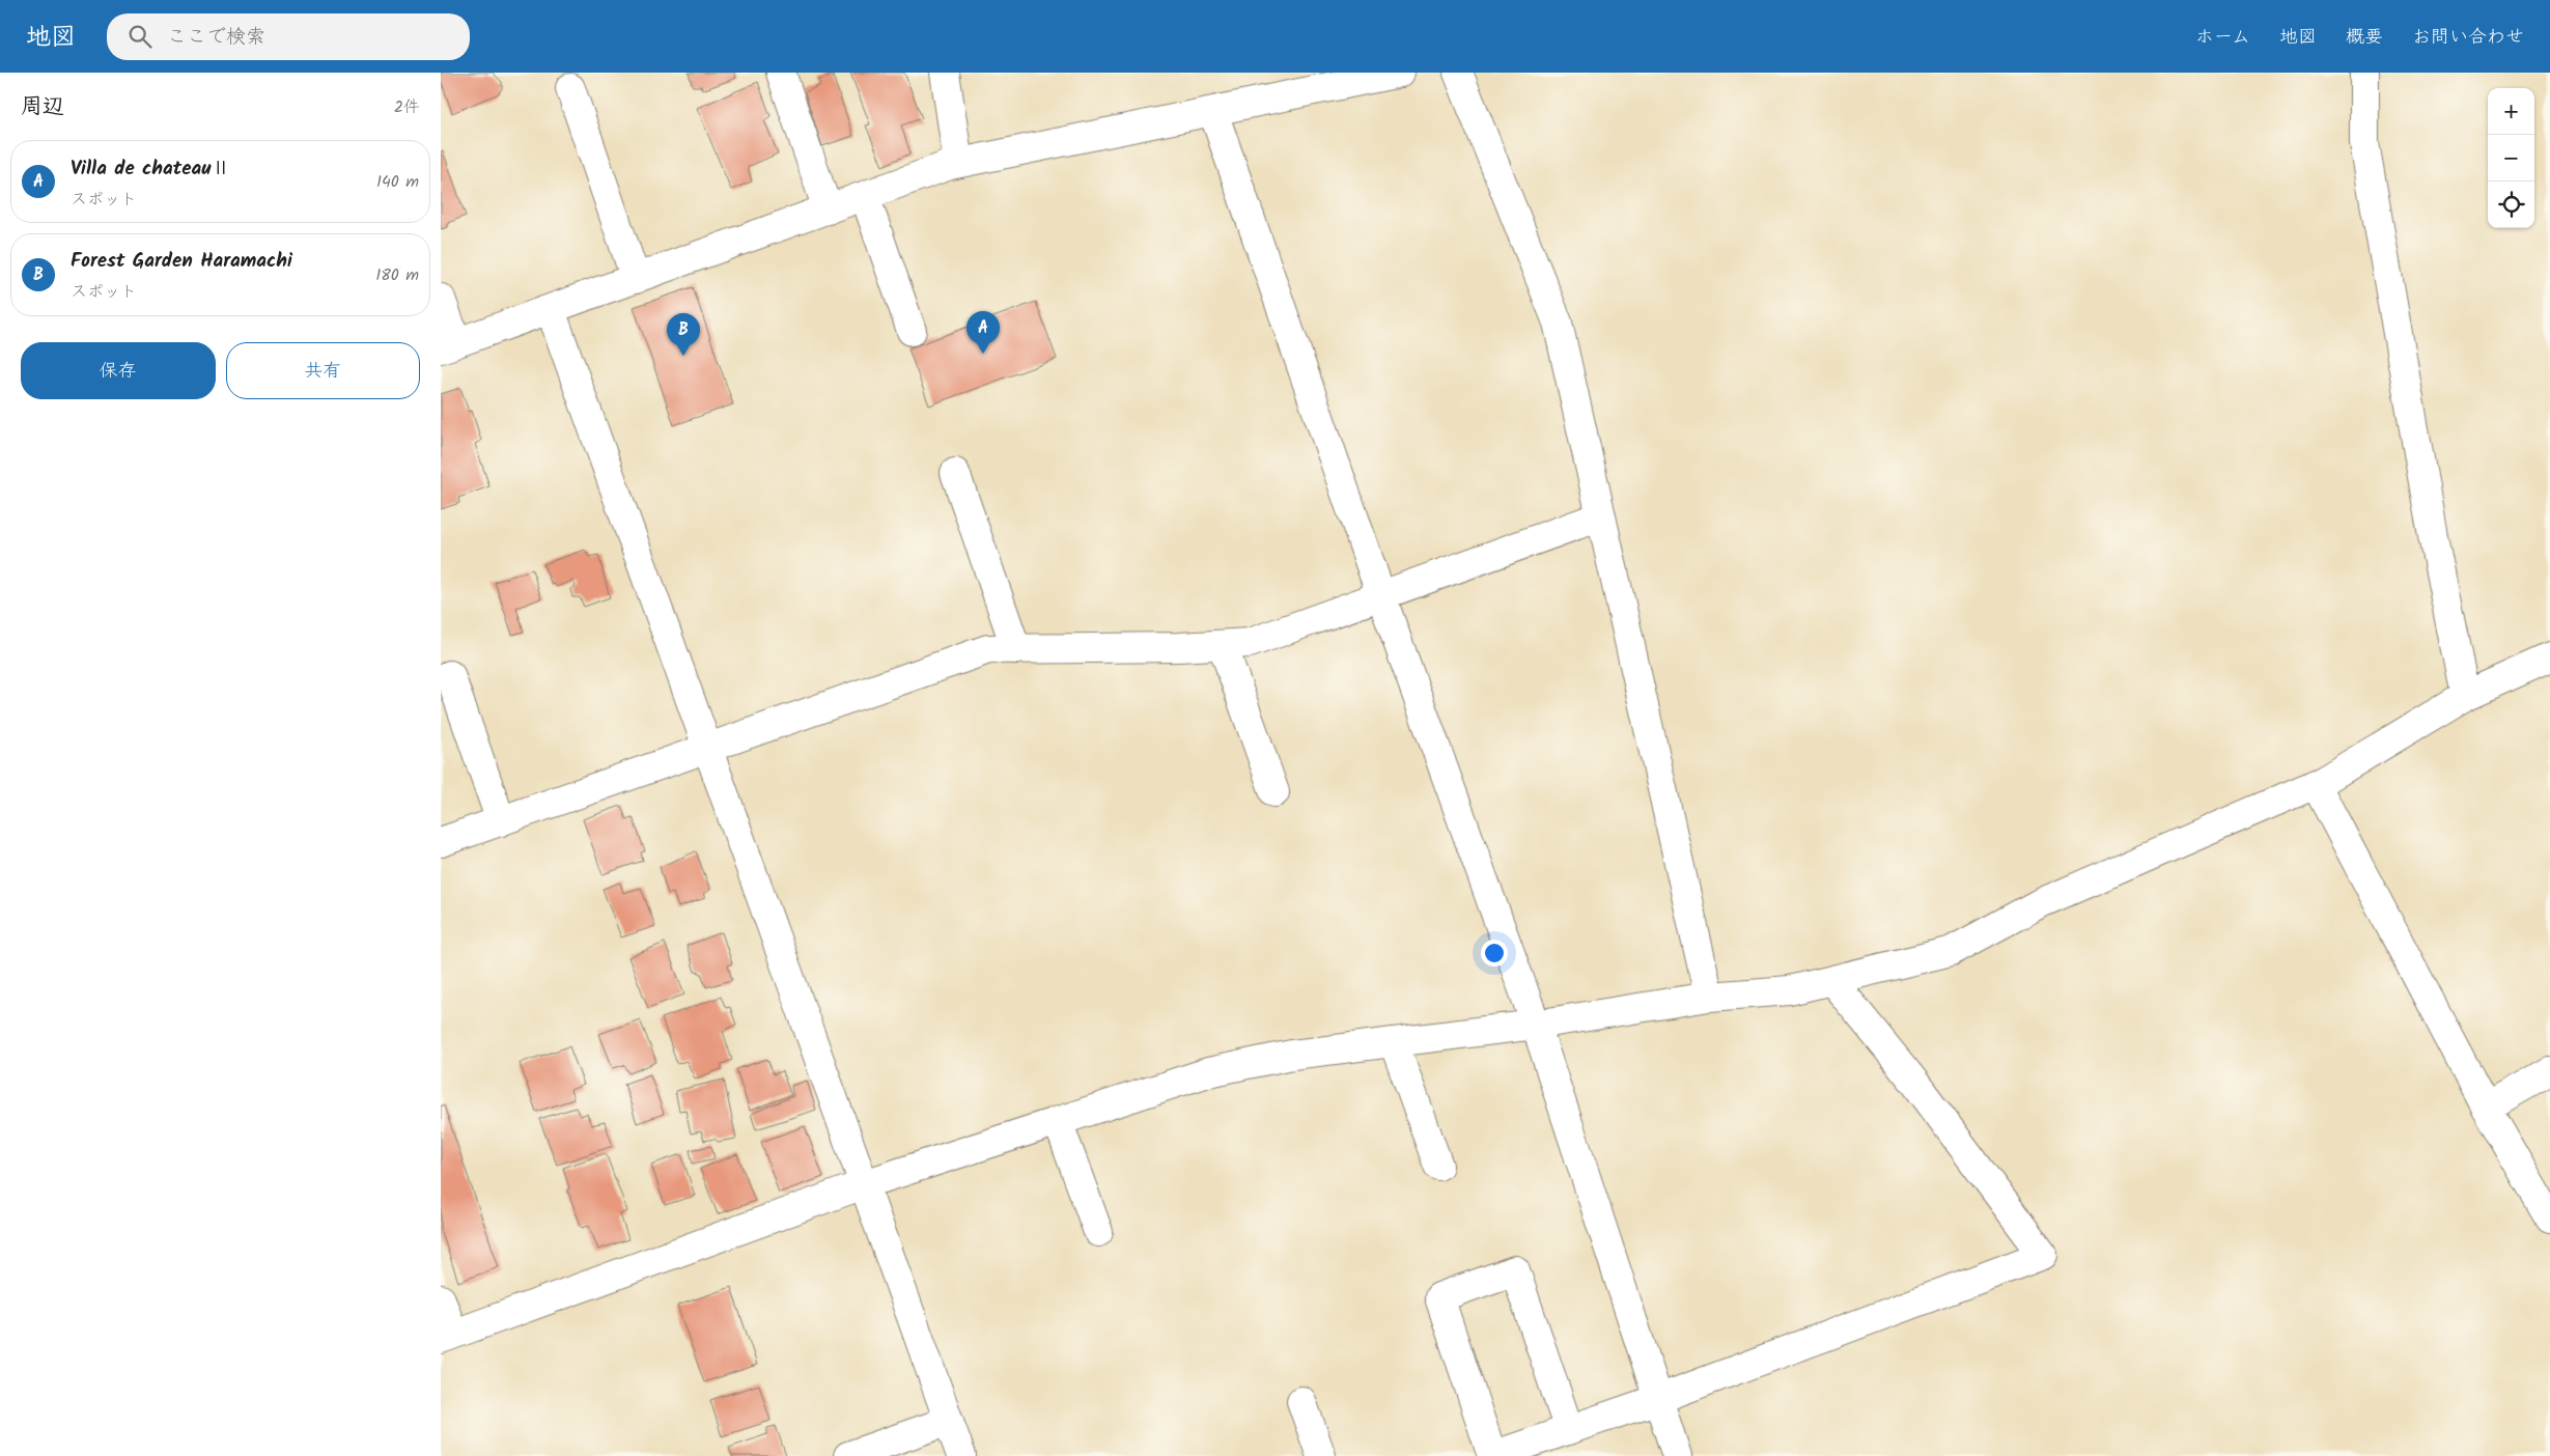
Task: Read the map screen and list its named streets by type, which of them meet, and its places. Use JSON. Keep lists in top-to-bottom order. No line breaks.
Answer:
{"page":{"header":"地図","search":"ここで検索","nav":["ホーム","地図","概要","お問い合わせ"],"heading":["周辺","2件"],"map_buttons":["+","−"],"list":[{"mark":"A","name":"Villa de chateauⅡ","note":"スポット","value":"140 m"},{"mark":"B","name":"Forest Garden Haramachi","note":"スポット","value":"180 m"}],"pins":["A","B"],"buttons":["保存","共有"]}}
